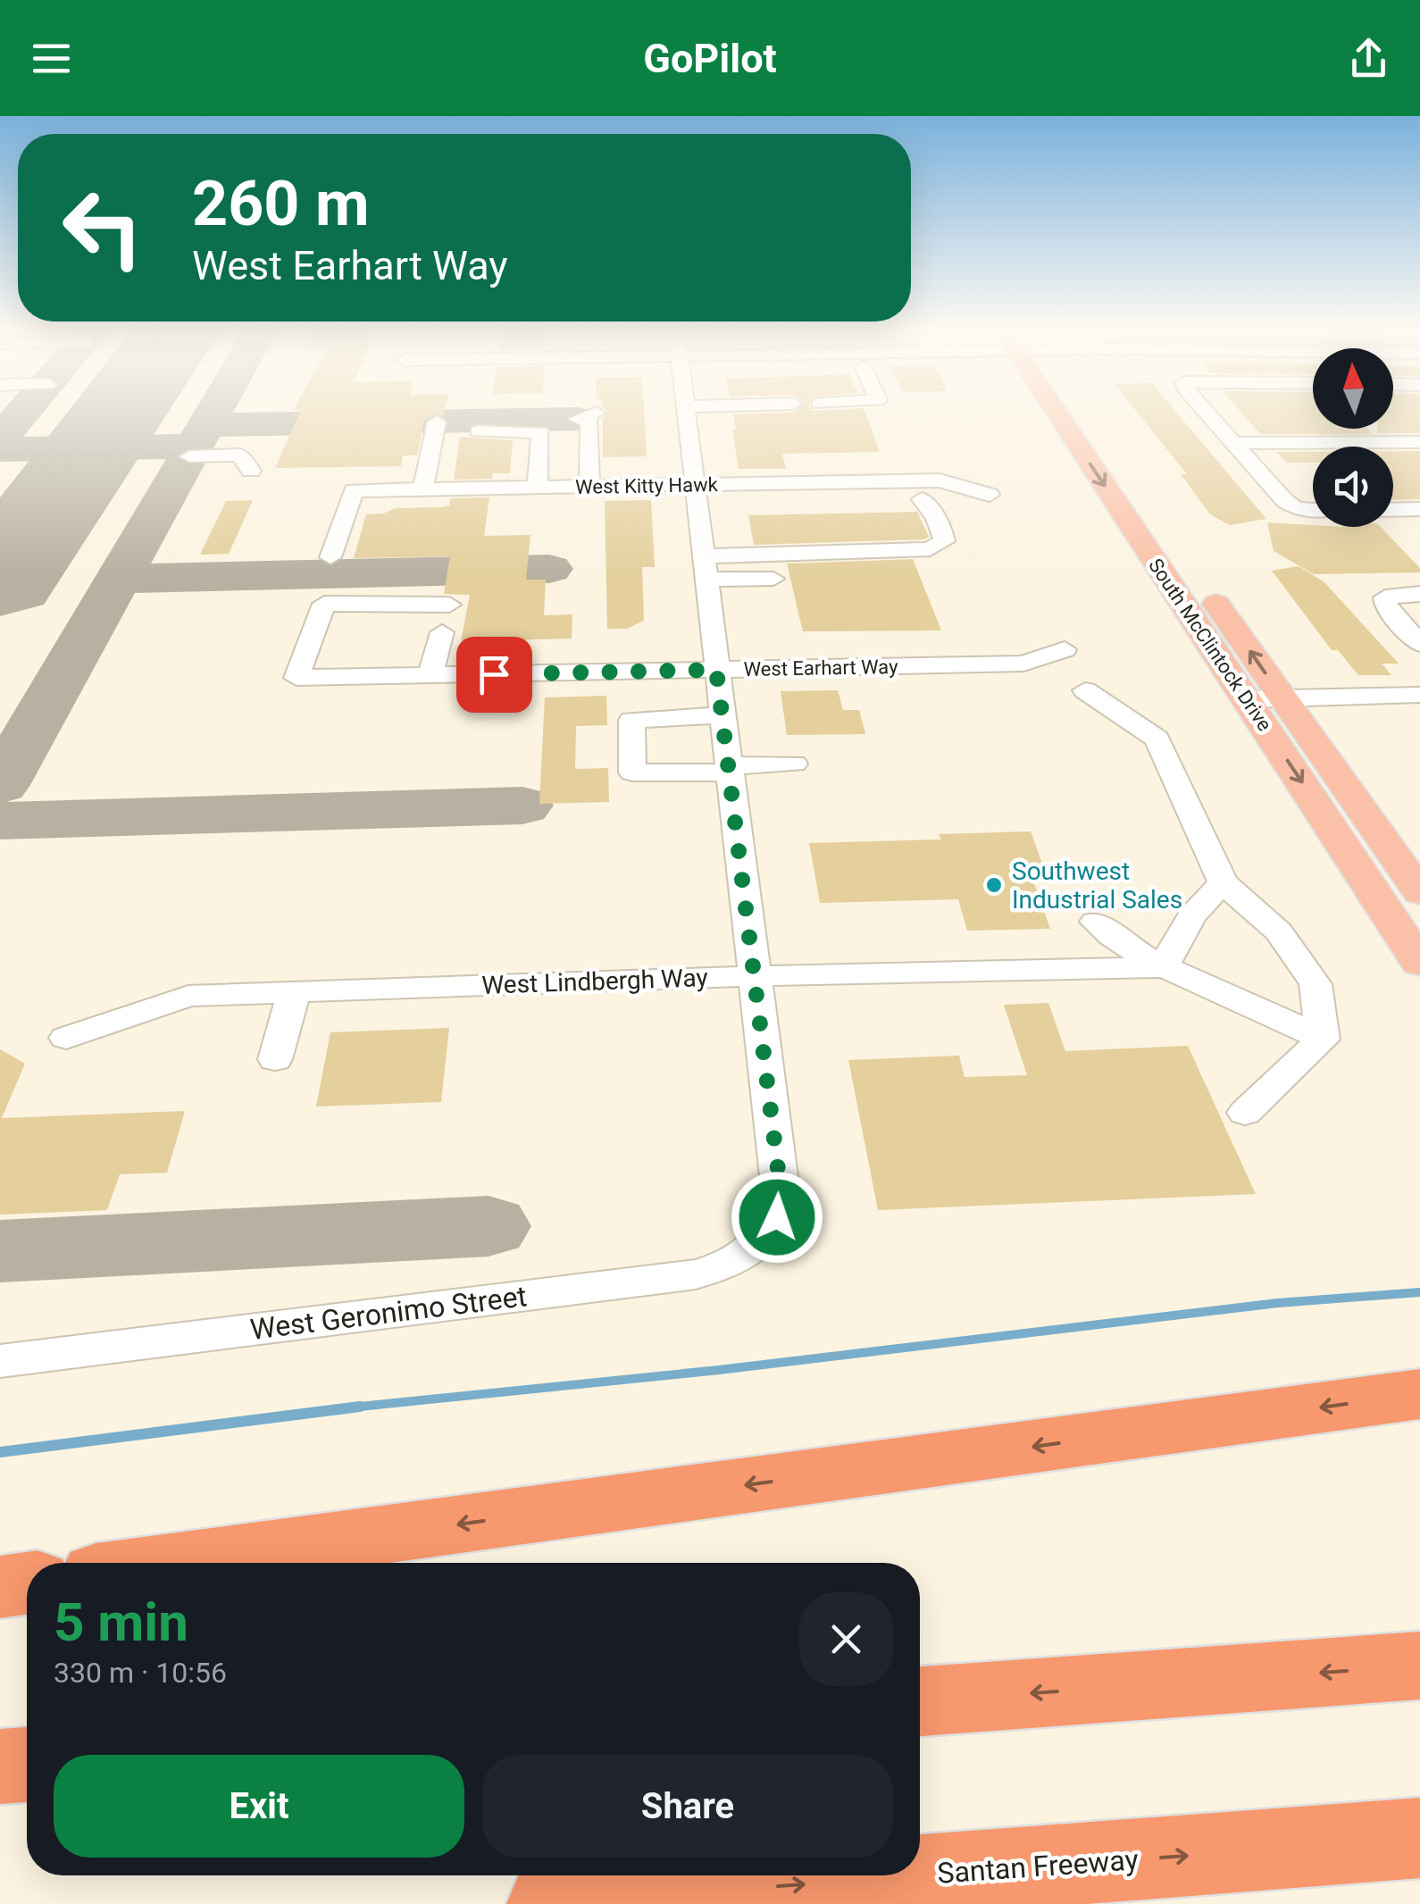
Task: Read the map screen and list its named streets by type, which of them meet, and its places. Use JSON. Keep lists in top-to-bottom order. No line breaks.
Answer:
{"streets":{"highway":["Santan Freeway"],"main road":["South McClintock Drive"],"street":["West Kitty Hawk","West Earhart Way","West Lindbergh Way","West Geronimo Street"]},"crossings":[["West Lindbergh Way","West Geronimo Street"]],"places":["Southwest Industrial Sales"],"north":"top","page":{"header":"GoPilot","turn":["260 m","West Earhart Way"],"heading":["5 min","330 m · 10:56"],"buttons":["Exit","Share"]}}
